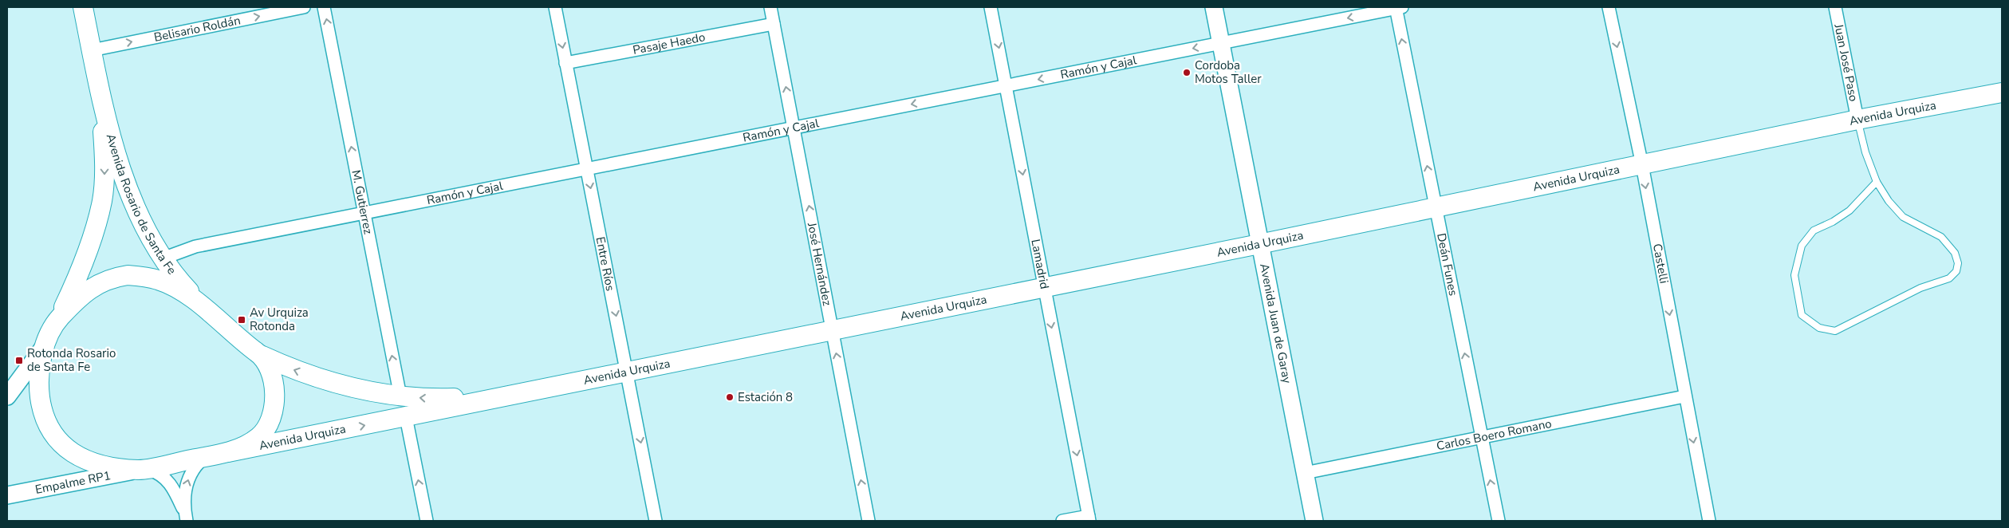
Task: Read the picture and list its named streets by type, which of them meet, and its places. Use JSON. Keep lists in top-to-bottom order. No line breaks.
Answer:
{"streets":{"main road":["Avenida Urquiza","Avenida Rosario de Santa Fe"],"street":["Belisario Roldán","Pasaje Haedo","Juan José Paso","Ramón y Cajal","M. Gutierrez","Entre Ríos","José Hernández","Lamadrid","Deán Funes","Castelli","Avenida Juan de Garay","Carlos Boero Romano","Empalme RP1"]},"crossings":[["Belisario Roldán","Avenida Rosario de Santa Fe"],["Pasaje Haedo","Entre Ríos"],["Pasaje Haedo","José Hernández"],["Juan José Paso","Avenida Urquiza"],["Ramón y Cajal","M. Gutierrez"],["Ramón y Cajal","Avenida Rosario de Santa Fe"],["Ramón y Cajal","Entre Ríos"],["Ramón y Cajal","José Hernández"],["Ramón y Cajal","Lamadrid"],["Ramón y Cajal","Deán Funes"],["Ramón y Cajal","Avenida Juan de Garay"],["Avenida Urquiza","M. Gutierrez"],["Avenida Urquiza","Avenida Rosario de Santa Fe"],["Avenida Urquiza","Entre Ríos"],["Avenida Urquiza","José Hernández"],["Avenida Urquiza","Lamadrid"],["Avenida Urquiza","Deán Funes"],["Avenida Urquiza","Castelli"],["Avenida Urquiza","Avenida Juan de Garay"],["Avenida Urquiza","Empalme RP1"],["Avenida Rosario de Santa Fe","Empalme RP1"],["Deán Funes","Carlos Boero Romano"],["Castelli","Carlos Boero Romano"],["Avenida Juan de Garay","Carlos Boero Romano"]],"one_way":["Belisario Roldán","Ramón y Cajal","M. Gutierrez","Entre Ríos","José Hernández","Lamadrid","Deán Funes","Castelli"],"places":{"other":["Cordoba Motos Taller","Estación 8"],"transit":["Av Urquiza Rotonda","Rotonda Rosario de Santa Fe"]}}
